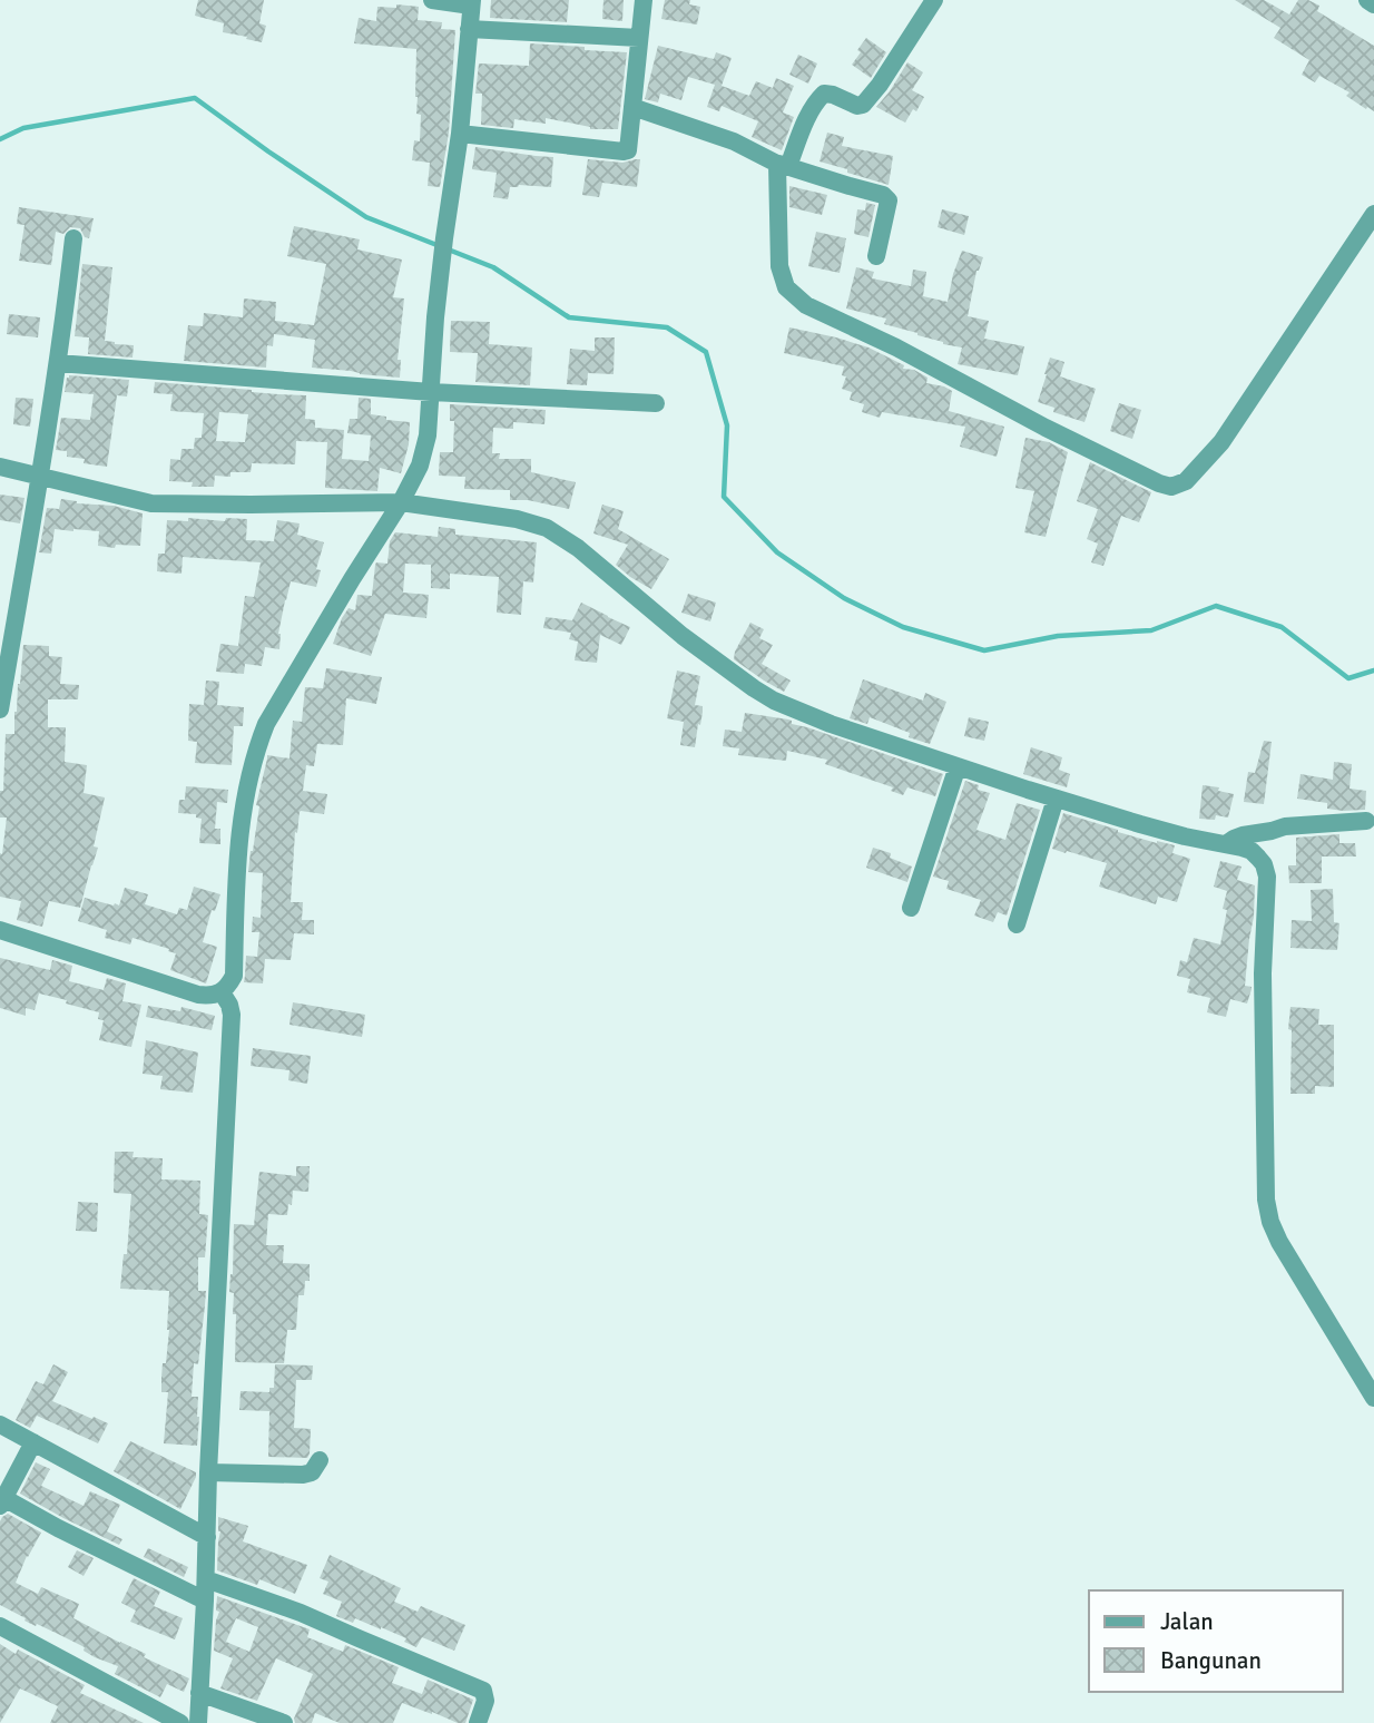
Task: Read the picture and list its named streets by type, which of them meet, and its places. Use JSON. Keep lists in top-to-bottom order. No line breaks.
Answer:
{"legend":["Jalan","Bangunan"]}
